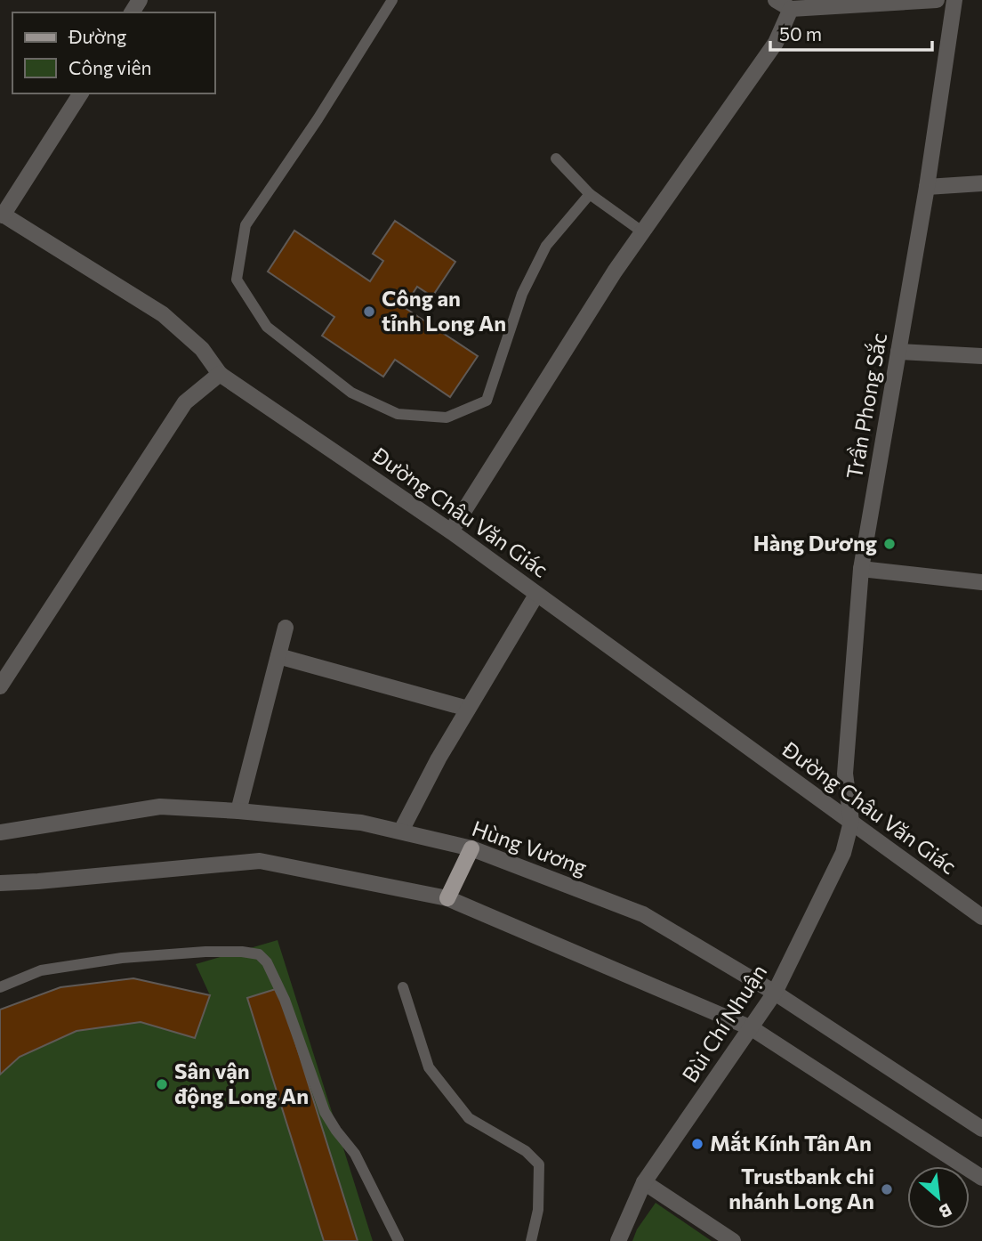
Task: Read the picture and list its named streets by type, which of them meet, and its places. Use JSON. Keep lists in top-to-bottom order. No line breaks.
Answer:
{"streets":{"street":["Trần Phong Sắc","Đường Châu Văn Giác","Hùng Vương","Bùi Chí Nhuận"]},"crossings":[["Trần Phong Sắc","Đường Châu Văn Giác"],["Trần Phong Sắc","Bùi Chí Nhuận"],["Đường Châu Văn Giác","Bùi Chí Nhuận"],["Hùng Vương","Bùi Chí Nhuận"]],"places":["Công an tỉnh Long An","Hàng Dương","Sân vận động Long An","Mắt Kính Tân An","Trustbank chi nhánh Long An"],"legend":["Đường","Công viên"],"scale_bar":"50 m","north":"bottom right"}
